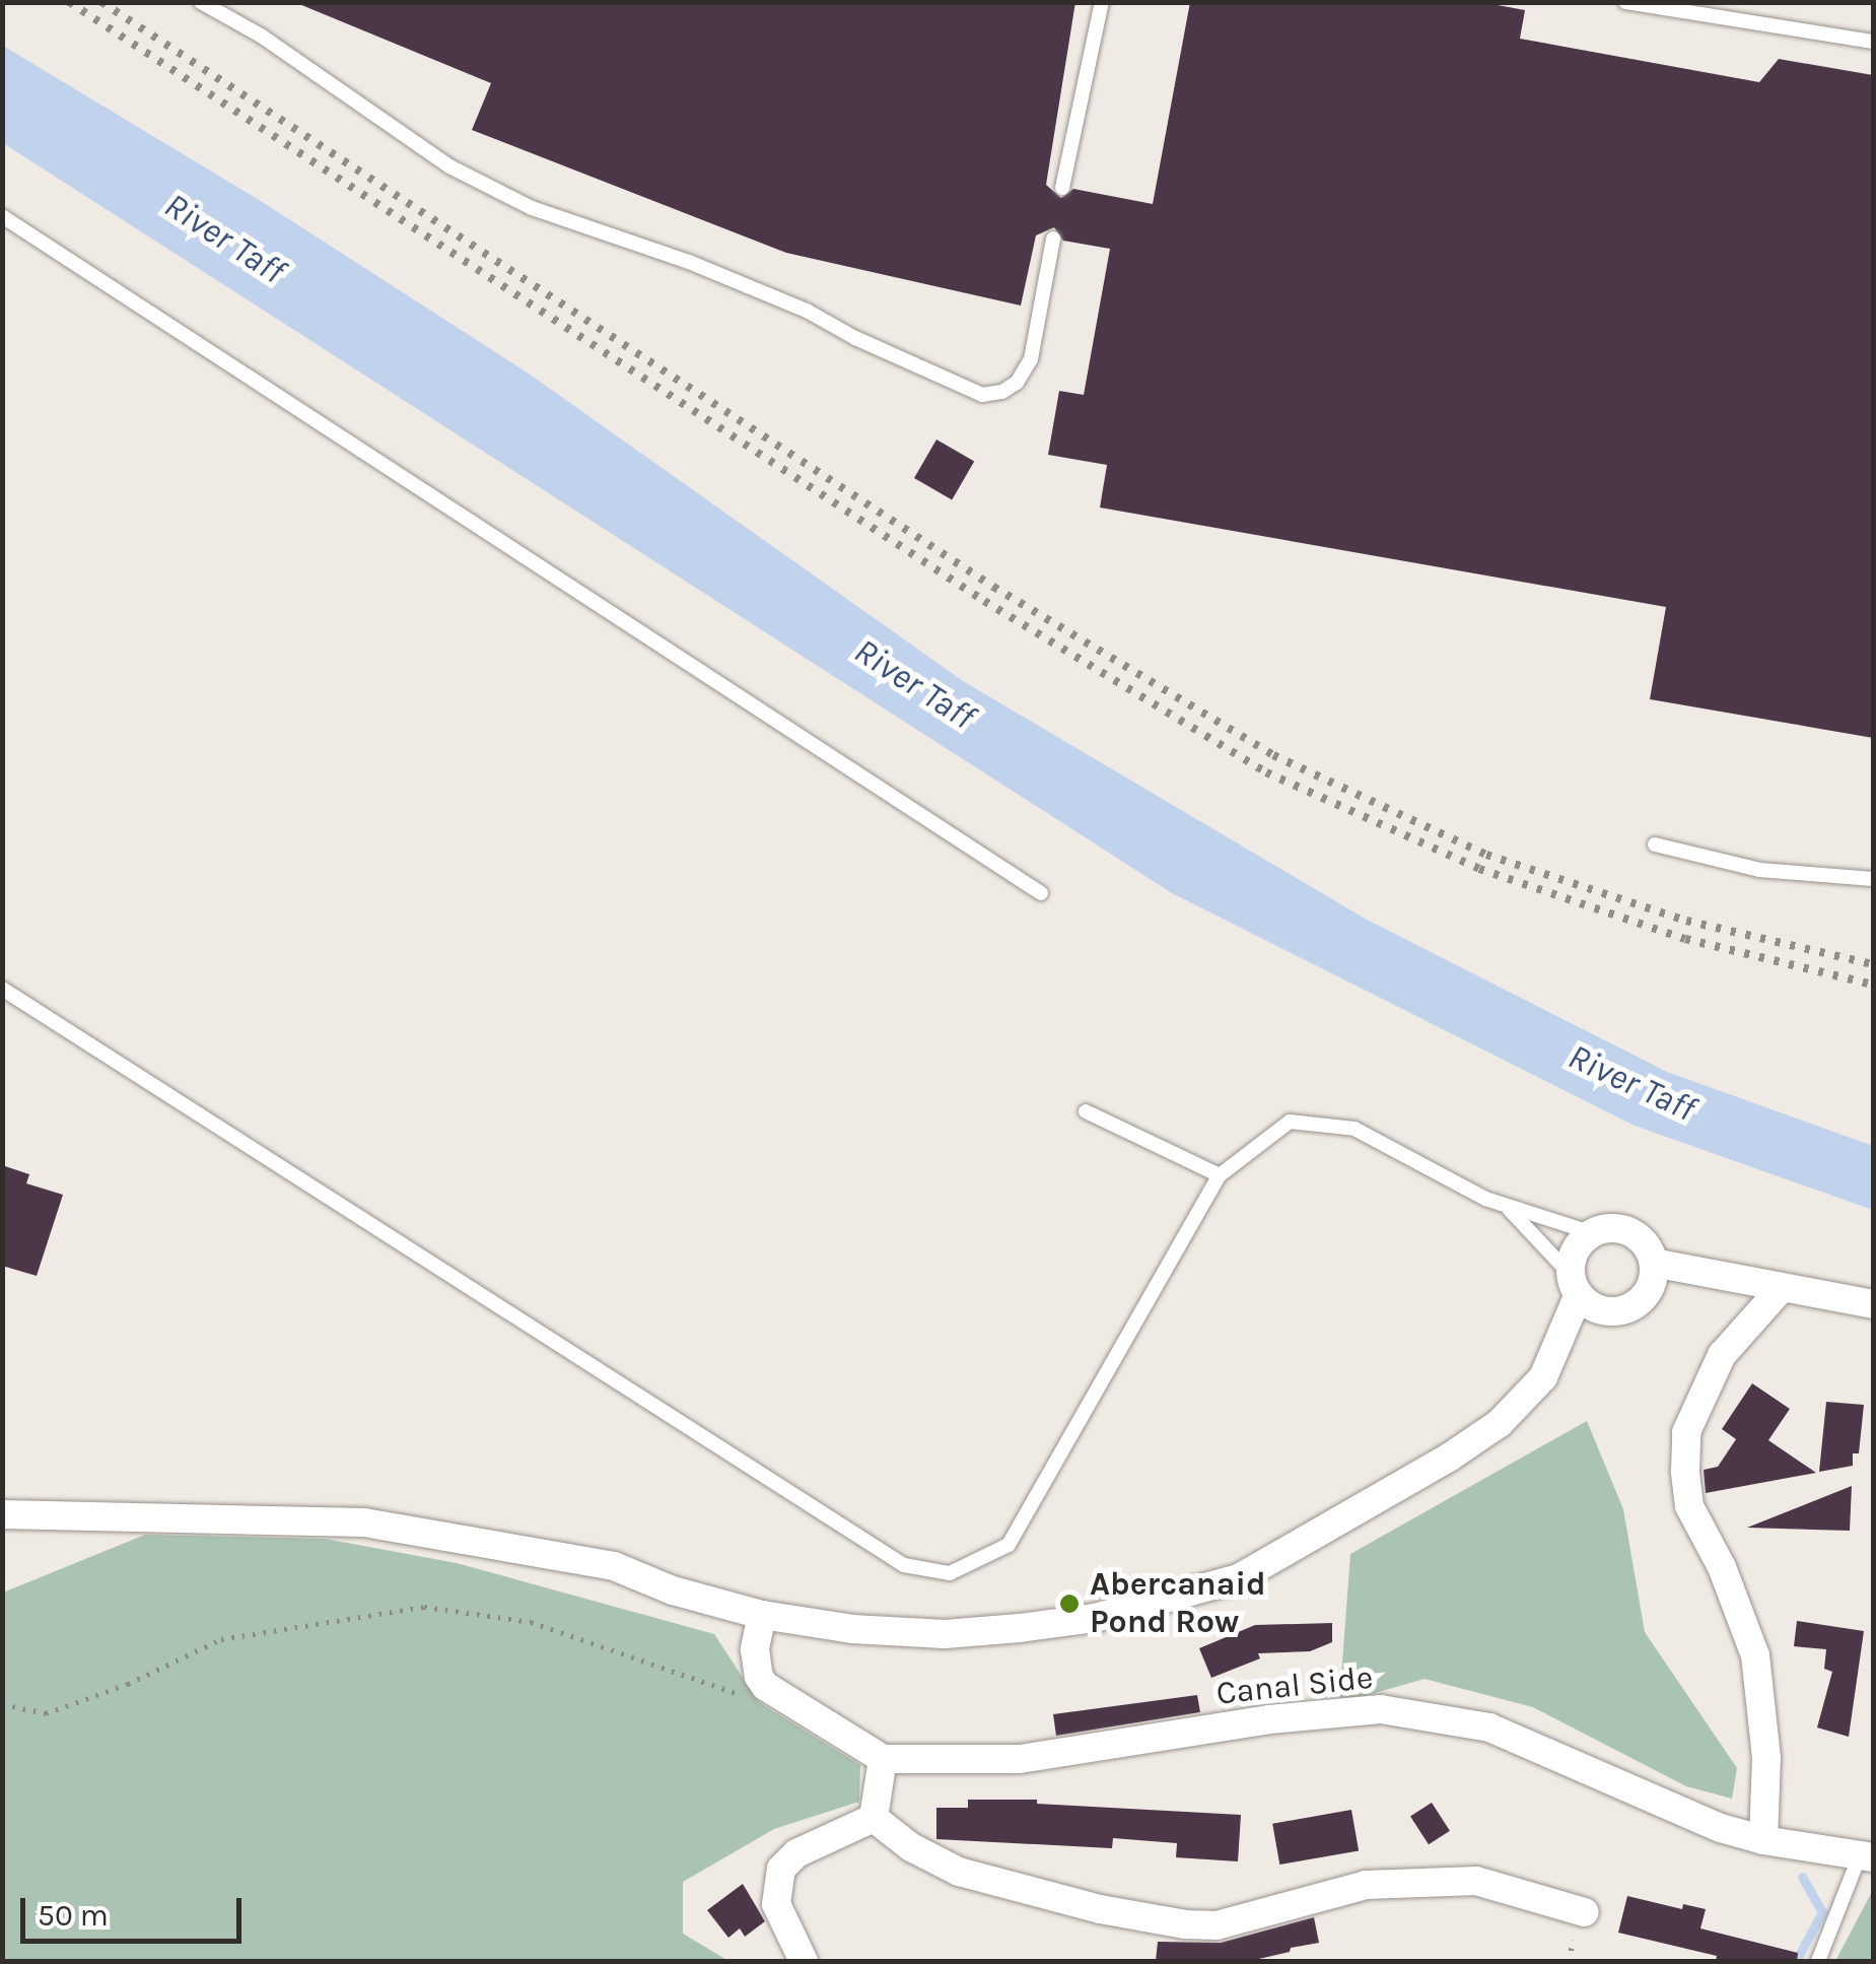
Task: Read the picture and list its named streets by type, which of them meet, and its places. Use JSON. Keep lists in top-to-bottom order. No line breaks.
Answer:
{"streets":{"street":["Canal Side"]},"water":["River Taff"],"places":["Abercanaid Pond Row"],"scale_bar":"50 m"}
